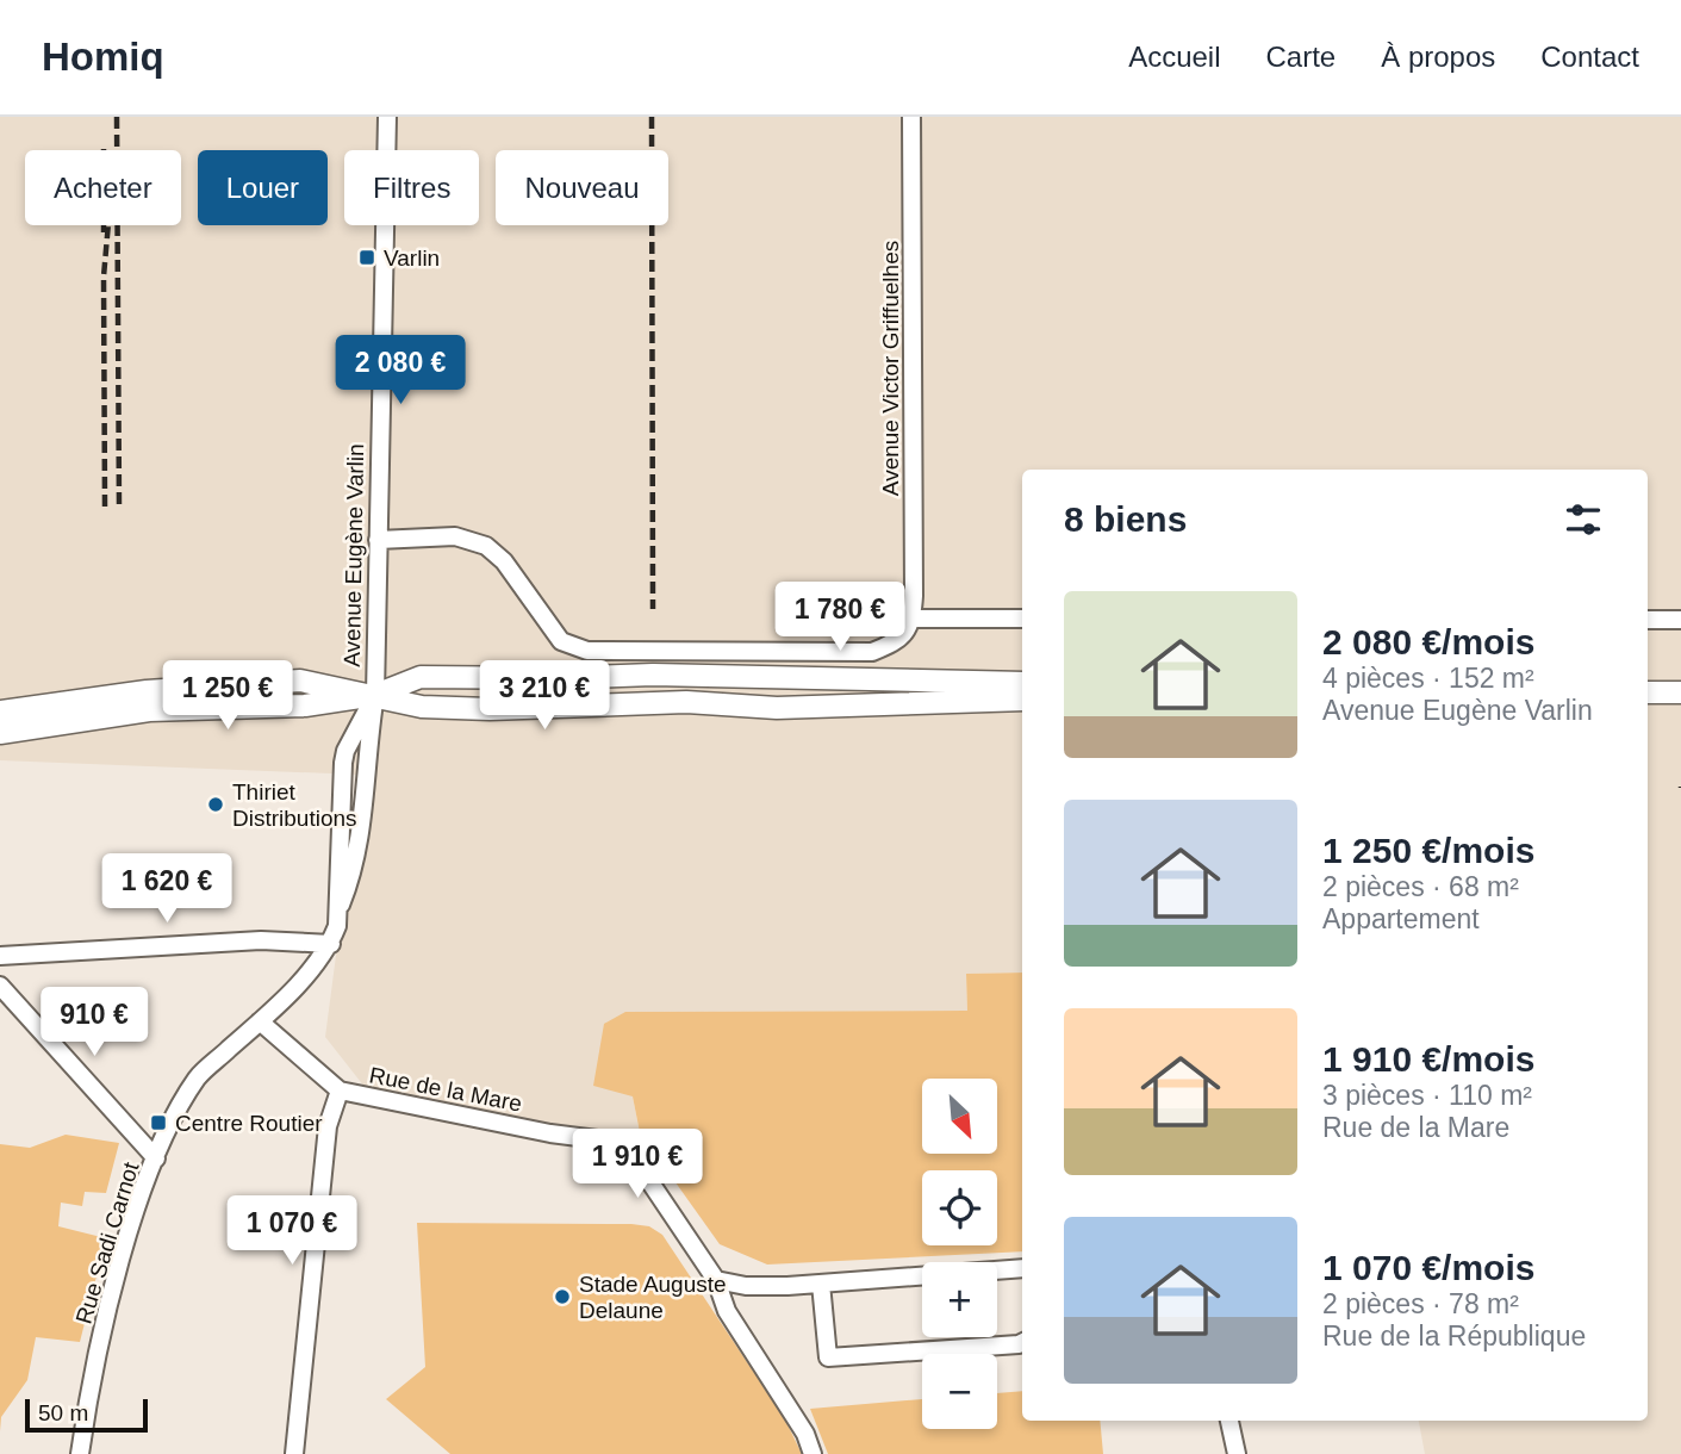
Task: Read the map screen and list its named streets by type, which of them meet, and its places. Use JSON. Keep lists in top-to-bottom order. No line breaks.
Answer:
{"streets":{"street":["Avenue Victor Griffuelhes","Avenue Eugène Varlin","Rue de la Mare","Rue Sadi Carnot"]},"crossings":[["Rue de la Mare","Rue Sadi Carnot"]],"places":{"transit":["Varlin","Centre Routier"],"other":["Thiriet Distributions","Stade Auguste Delaune"]},"scale_bar":"50 m","north":"bottom right","page":{"header":"Homiq","nav":["Accueil","Carte","À propos","Contact"],"chip":["Acheter","Louer","Filtres","Nouveau"],"price":["2 080 €","1 780 €","1 250 €","3 210 €","1 620 €","910 €","1 910 €","1 070 €"],"heading":"8 biens","list":[{"name":"2 080 €/mois","note":"4 pièces · 152 m² · Avenue Eugène Varlin"},{"name":"1 250 €/mois","note":"2 pièces · 68 m² · Appartement"},{"name":"1 910 €/mois","note":"3 pièces · 110 m² · Rue de la Mare"},{"name":"1 070 €/mois","note":"2 pièces · 78 m² · Rue de la République"}],"map_buttons":["+","−"],"scale":"50 m"}}
